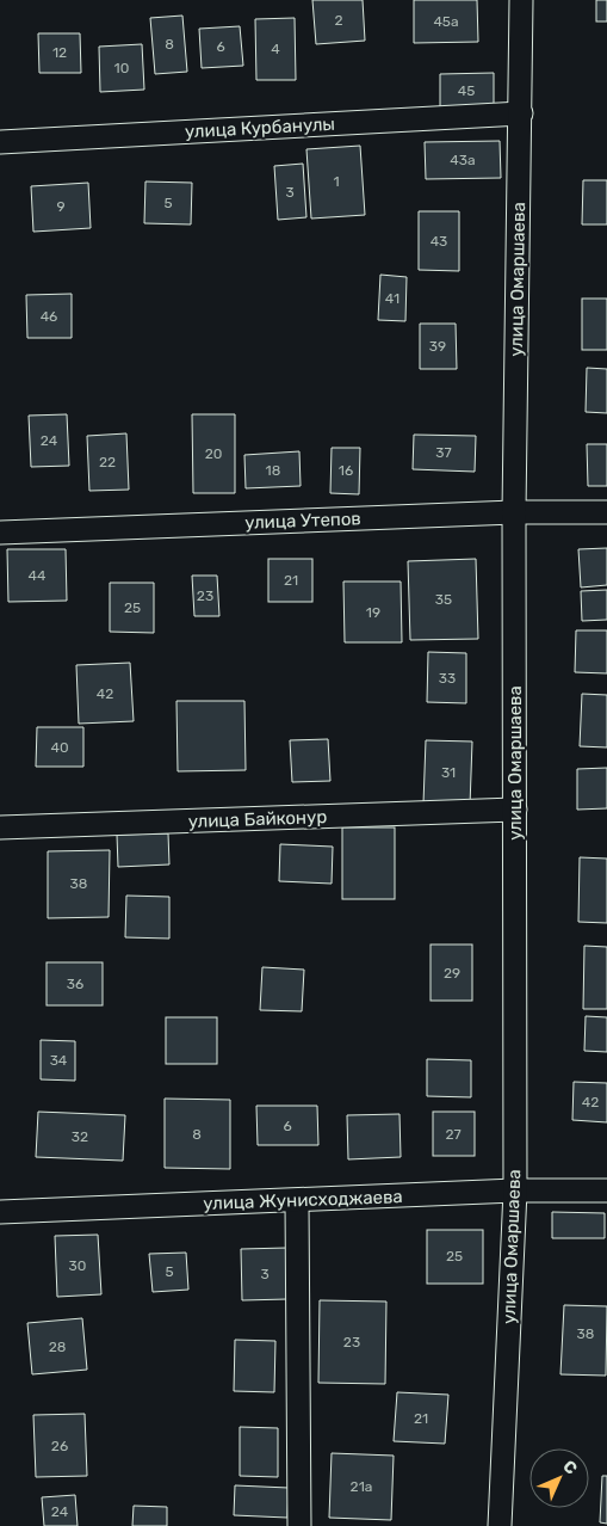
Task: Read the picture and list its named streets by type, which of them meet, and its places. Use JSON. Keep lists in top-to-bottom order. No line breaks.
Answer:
{"streets":{"street":["улица Курбанулы","улица Омаршаева","улица Утепов","улица Байконур","улица Жунисходжаева"]},"crossings":[["улица Курбанулы","улица Омаршаева"],["улица Омаршаева","улица Утепов"],["улица Омаршаева","улица Байконур"],["улица Омаршаева","улица Жунисходжаева"]],"house_numbers":["2","45а","8","6","4","12","10","45","43а","1","3","5","9","43","41","46","39","24","37","20","22","18","16","44","21","23","35","25","19","33","42","40","31","38","29","36","34","42","6","8","27","32","25","30","5","3","38","23","28","21","26","21а","24"],"north":"top right"}
